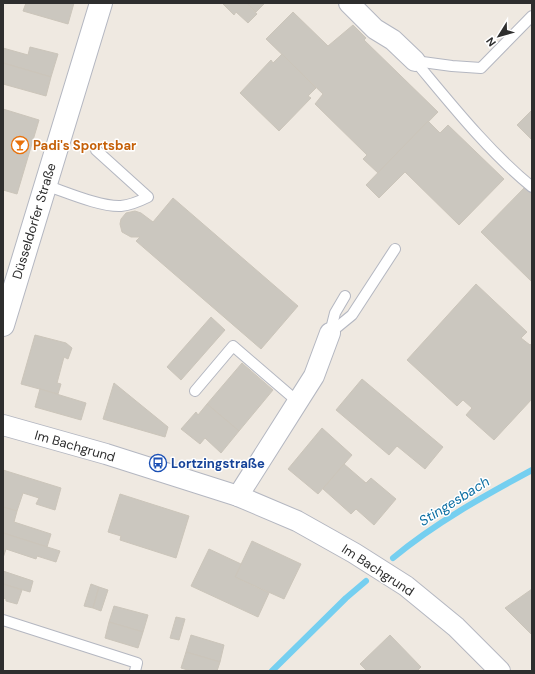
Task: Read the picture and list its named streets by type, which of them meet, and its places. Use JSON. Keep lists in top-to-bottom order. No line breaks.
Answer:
{"streets":{"main road":["Düsseldorfer Straße"],"street":["Im Bachgrund"]},"water":["Stingesbach"],"places":{"bar":["Padi's Sportsbar"],"bus stop":["Lortzingstraße"]},"north":"bottom left"}
